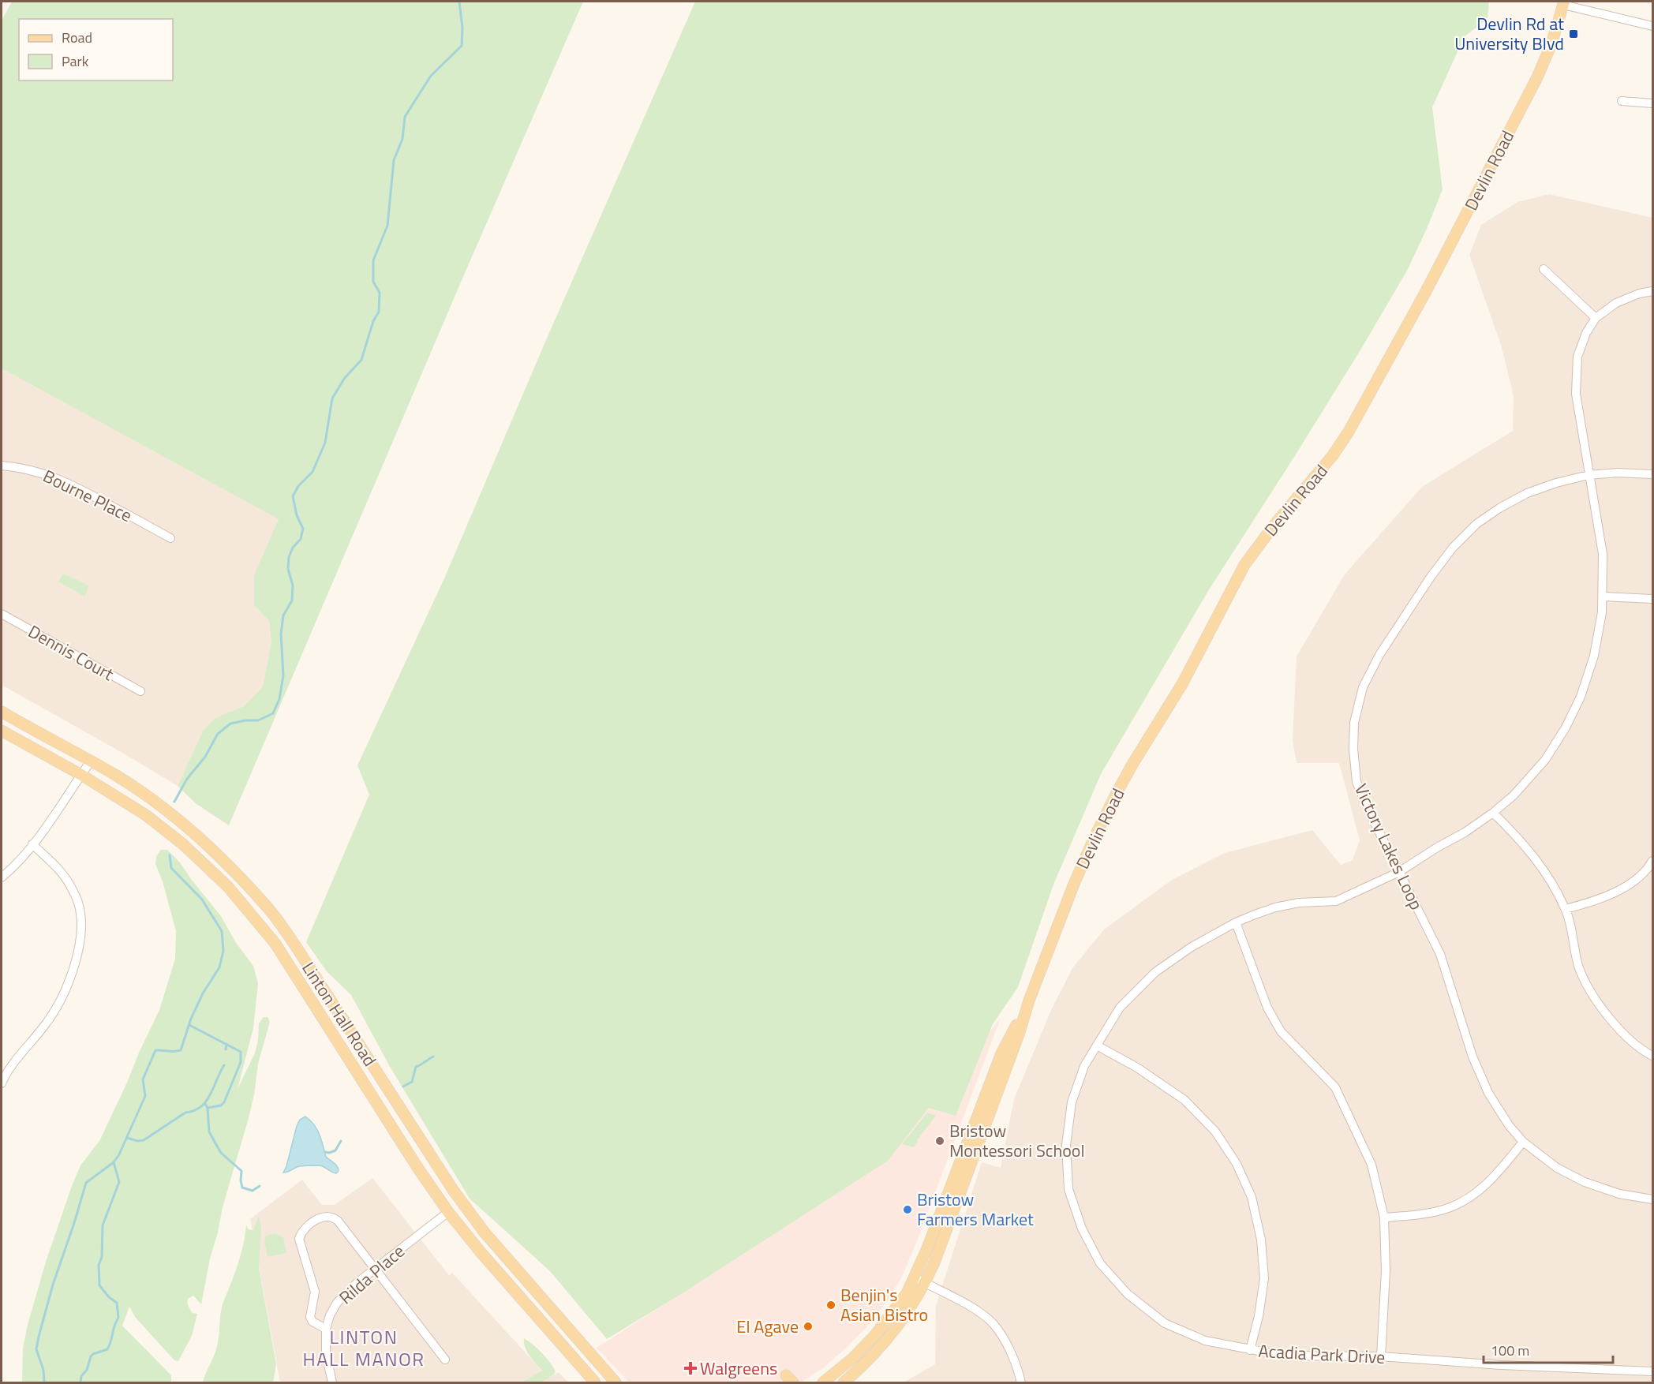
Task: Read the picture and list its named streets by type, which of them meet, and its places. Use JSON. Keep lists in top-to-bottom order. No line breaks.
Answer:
{"streets":{"main road":["Devlin Road","Linton Hall Road"],"street":["Bourne Place","Dennis Court","Victory Lakes Loop","Rilda Place","Acadia Park Drive"]},"crossings":[["Victory Lakes Loop","Acadia Park Drive"],["Linton Hall Road","Rilda Place"]],"districts":["LINTON HALL MANOR"],"places":{"transit":["Devlin Rd at University Blvd"],"other":["Bristow Montessori School","Bristow Farmers Market","Benjin's Asian Bistro","El Agave"],"health":["Walgreens"]},"legend":["Road","Park"],"scale_bar":"100 m"}
